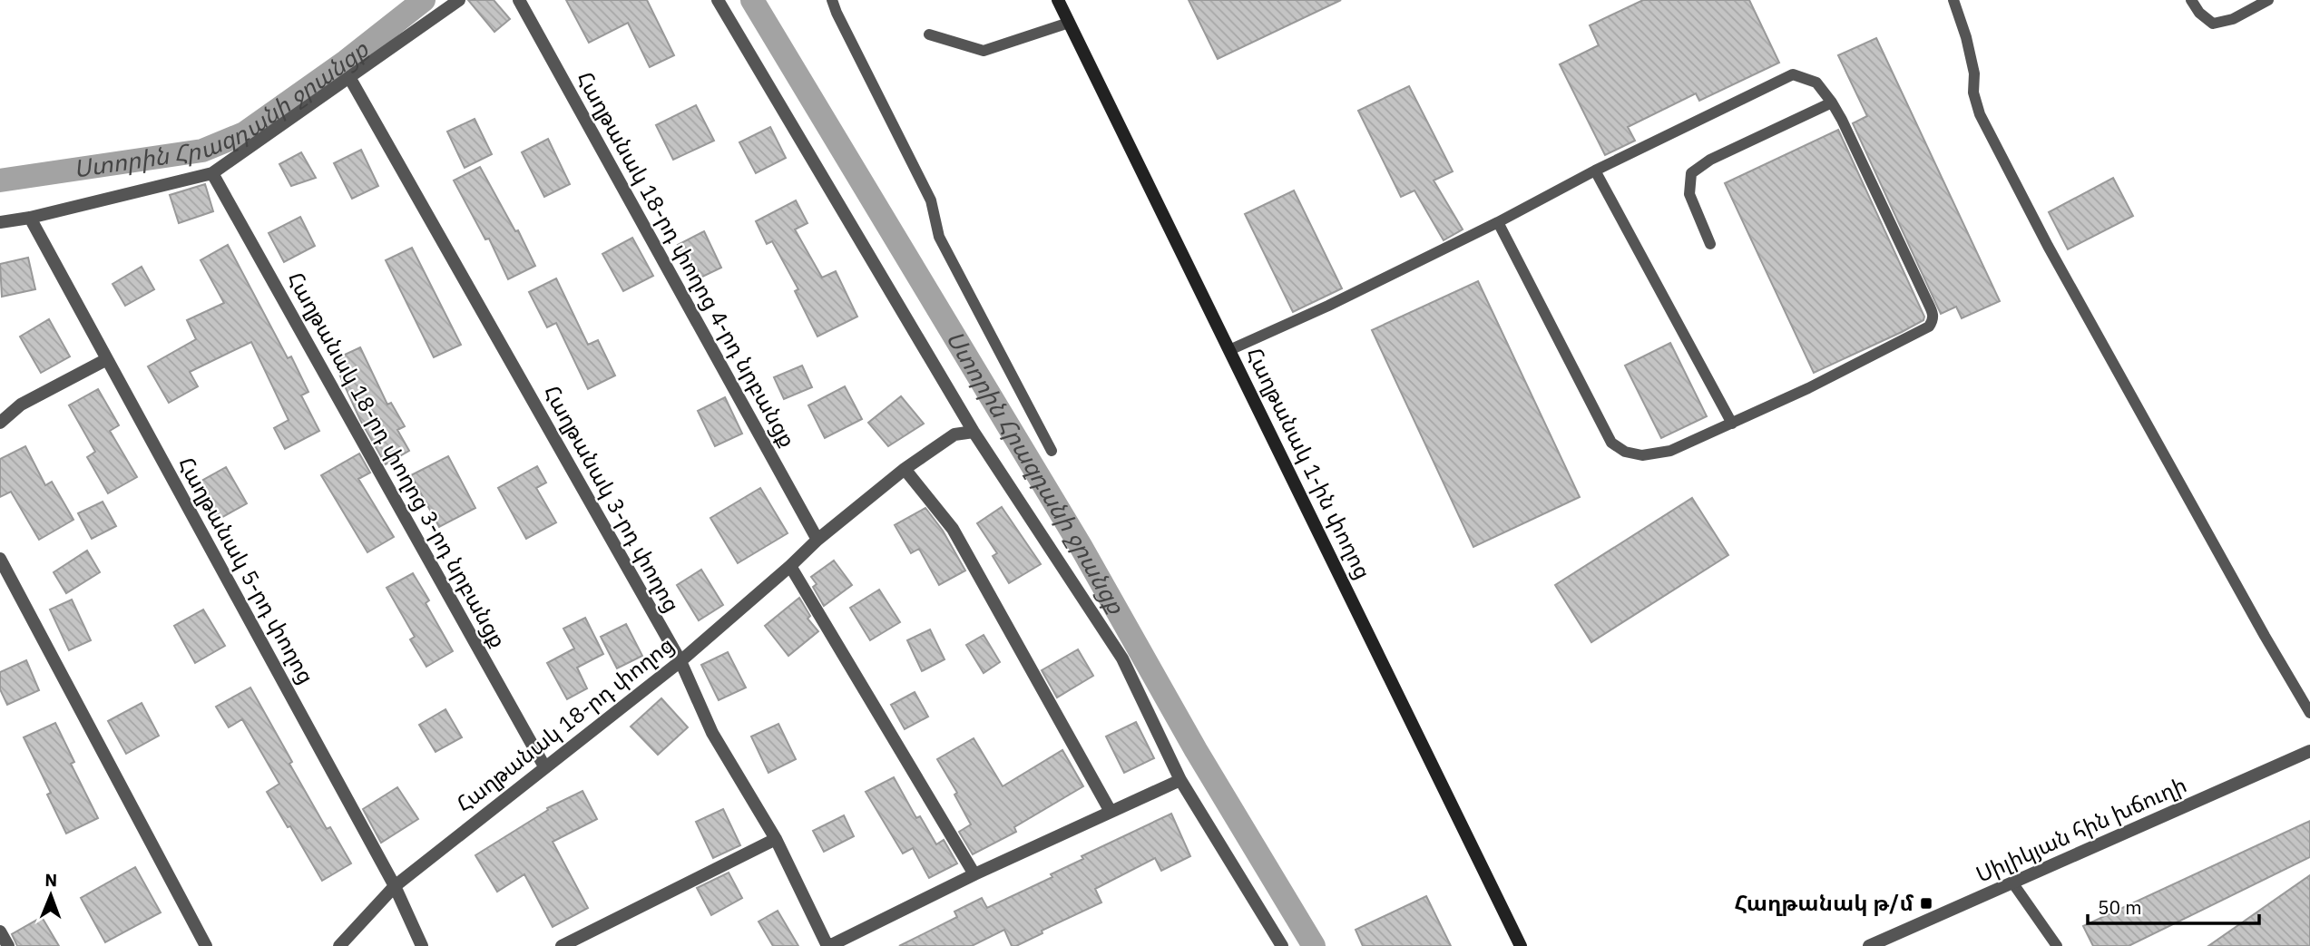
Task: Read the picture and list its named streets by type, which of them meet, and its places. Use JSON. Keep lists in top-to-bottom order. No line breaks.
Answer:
{"streets":{"main road":["Հաղթանակ 1-ին փողոց"],"street":["Հաղթանակ 18-րդ փողոց 4-րդ նրբանցք","Հաղթանակ 18-րդ փողոց 3-րդ նրբանցք","Հաղթանակ 3-րդ փողոց","Հաղթանակ 5-րդ փողոց","Հաղթանակ 18-րդ փողոց","Սիլիկյան հին խճուղի"]},"crossings":[["Հաղթանակ 18-րդ փողոց 4-րդ նրբանցք","Հաղթանակ 18-րդ փողոց"],["Հաղթանակ 18-րդ փողոց 3-րդ նրբանցք","Հաղթանակ 18-րդ փողոց"],["Հաղթանակ 3-րդ փողոց","Հաղթանակ 18-րդ փողոց"],["Հաղթանակ 5-րդ փողոց","Հաղթանակ 18-րդ փողոց"]],"water":["Ստորին Հրազդանի ջրանցք"],"places":{"transit":["Հաղթանակ թ/մ"]},"scale_bar":"50 m","north":"top"}
